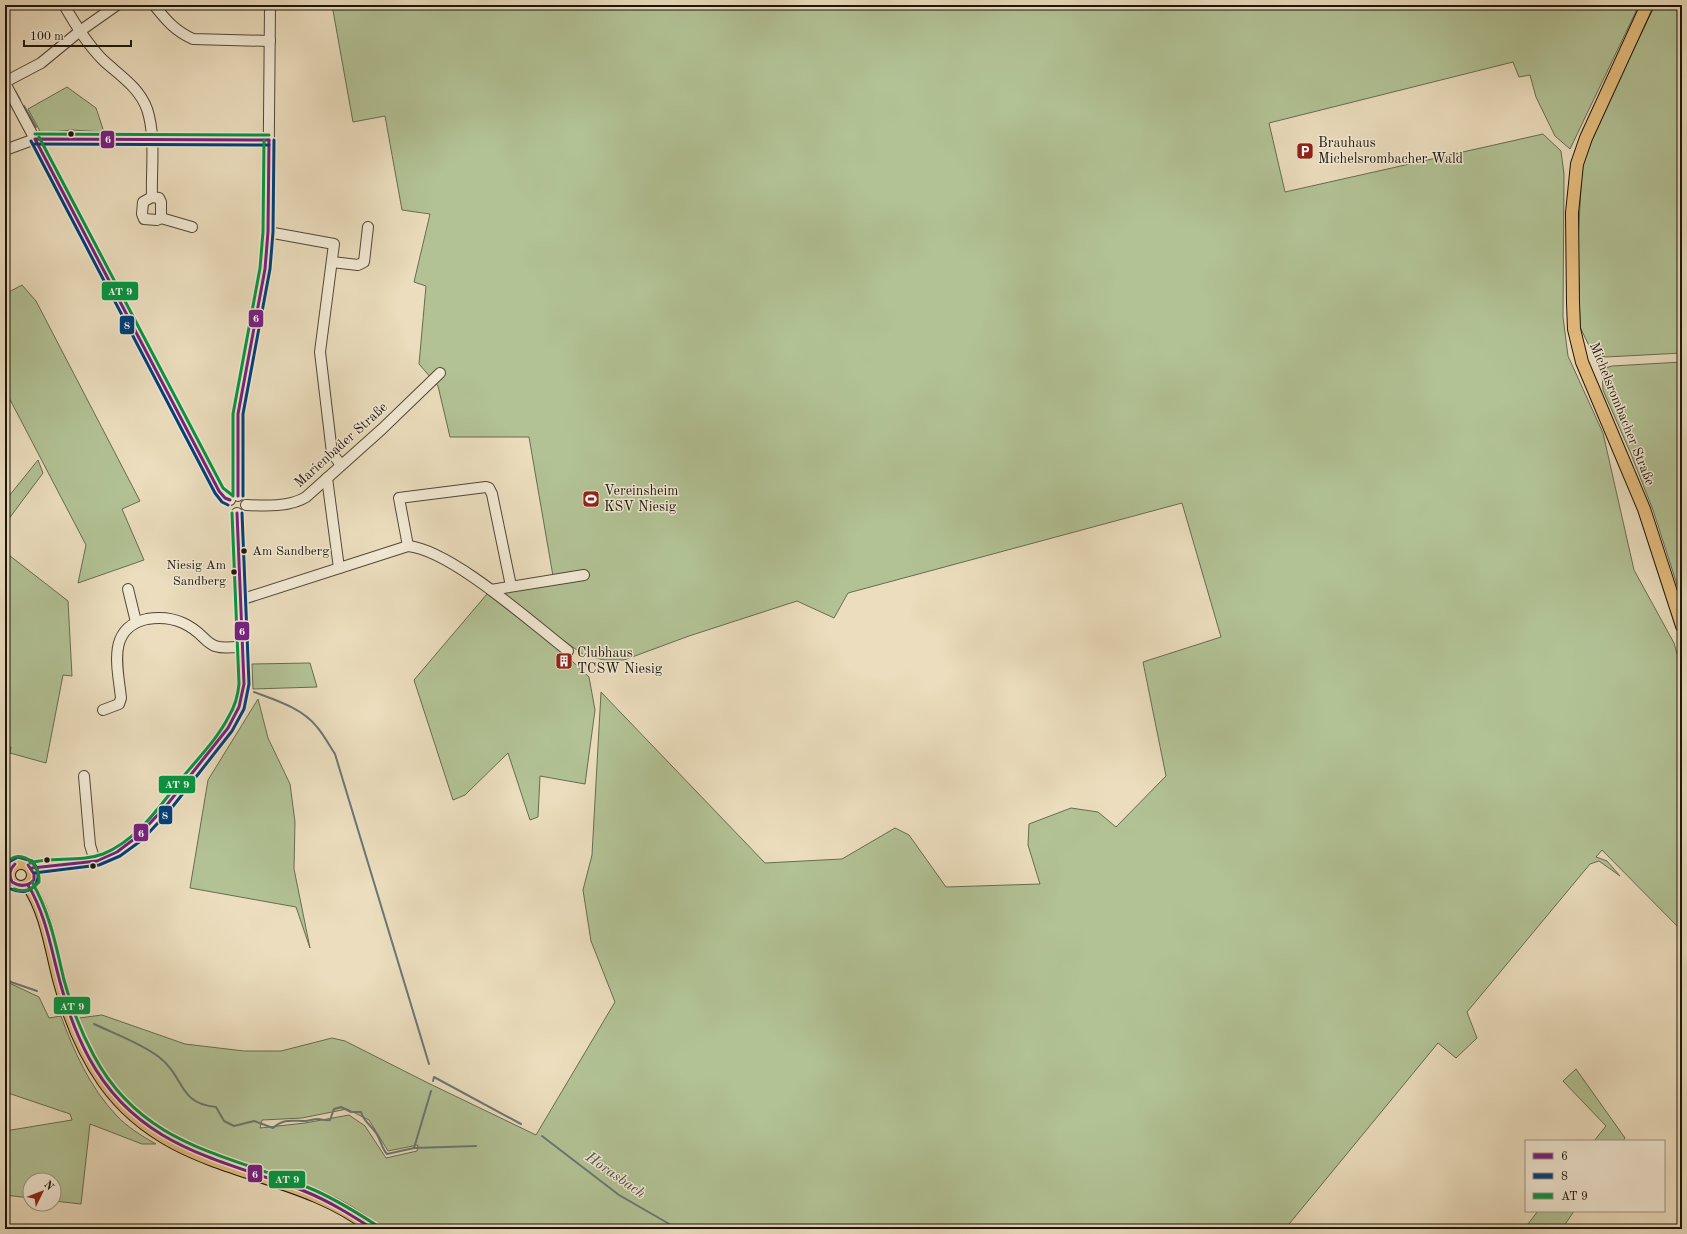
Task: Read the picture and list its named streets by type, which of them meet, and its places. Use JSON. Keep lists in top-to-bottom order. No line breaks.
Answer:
{"streets":{"main road":["Michelsrombacher Straße"],"street":["Marienbader Straße"]},"water":["Horasbach"],"places":{"parking":["Brauhaus Michelsrombacher Wald"],"sports":["Vereinsheim KSV Niesig"],"other":["Am Sandberg","Niesig Am Sandberg"],"building":["Clubhaus TCSW Niesig"]},"lines":["transit line 6","transit line 8"],"legend":["6","8","AT 9"],"scale_bar":"100 m","north":"top right"}
